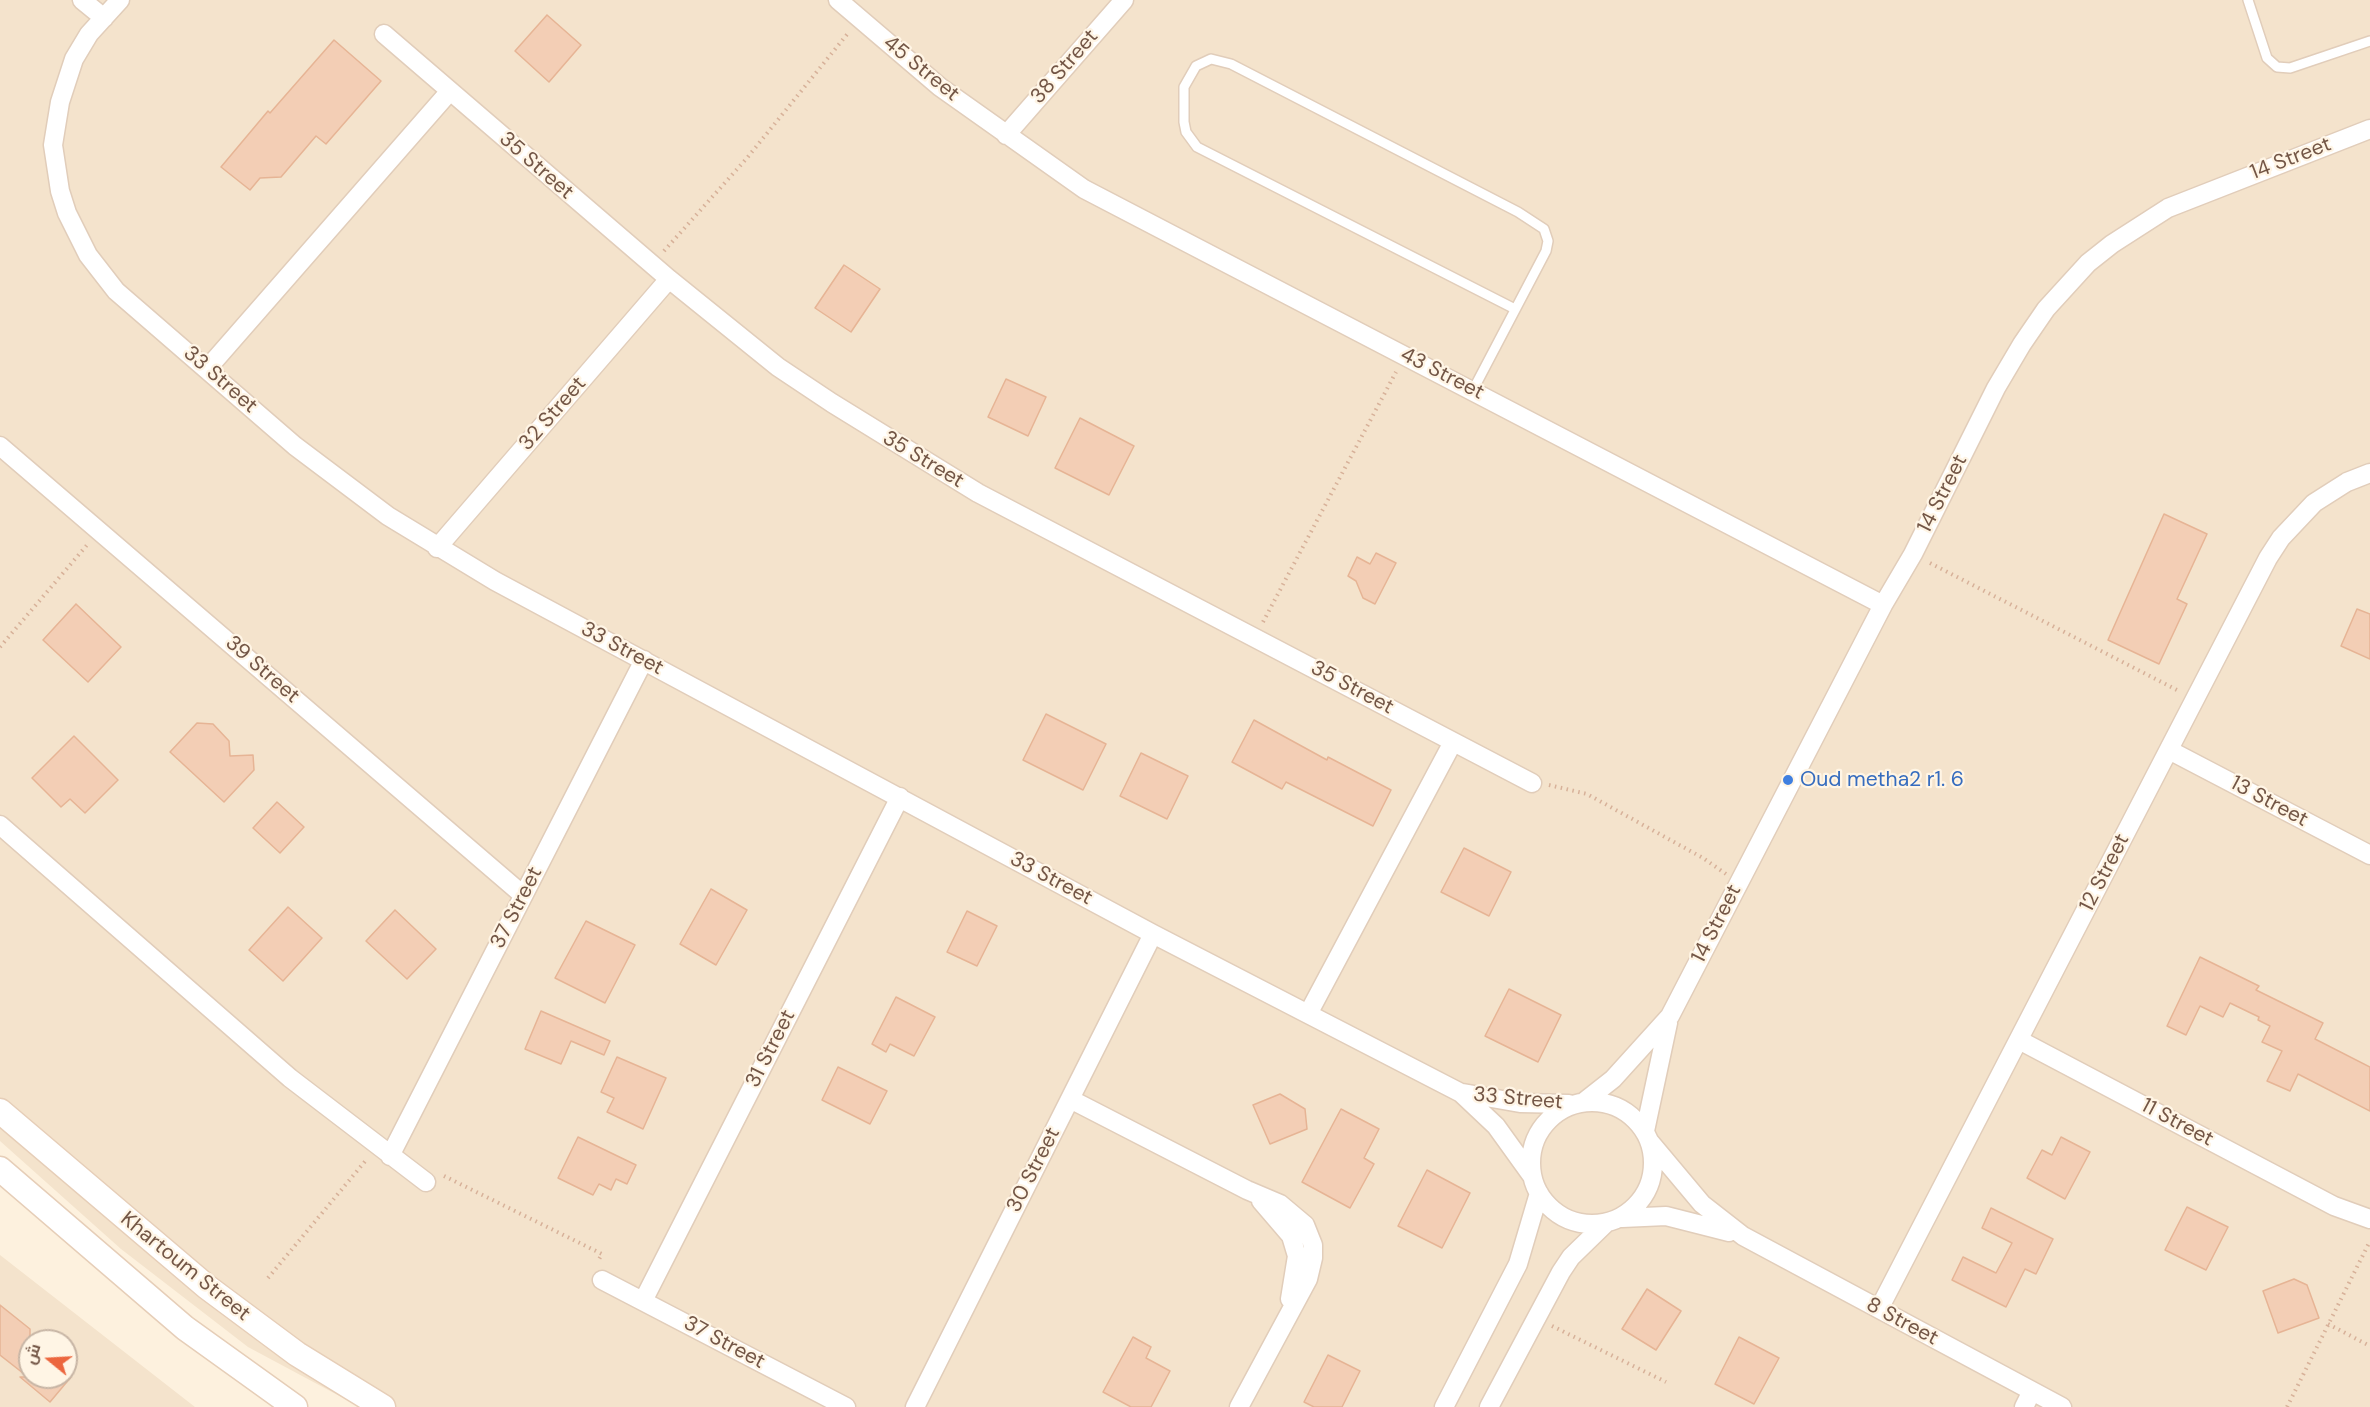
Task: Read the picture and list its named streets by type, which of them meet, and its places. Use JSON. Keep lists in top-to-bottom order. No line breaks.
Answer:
{"streets":{"main road":["Khartoum Street"],"street":["38 Street","45 Street","14 Street","35 Street","43 Street","33 Street","32 Street","39 Street","13 Street","12 Street","37 Street","31 Street","11 Street","30 Street","8 Street"]},"crossings":[["38 Street","45 Street"],["38 Street","43 Street"],["45 Street","43 Street"],["14 Street","43 Street"],["14 Street","33 Street"],["14 Street","8 Street"],["35 Street","32 Street"],["33 Street","32 Street"],["33 Street","37 Street"],["33 Street","31 Street"],["33 Street","30 Street"],["33 Street","8 Street"],["39 Street","37 Street"],["13 Street","12 Street"],["12 Street","11 Street"],["12 Street","8 Street"],["37 Street","31 Street"]],"places":["Oud metha2 r1. 6"],"north":"left"}
